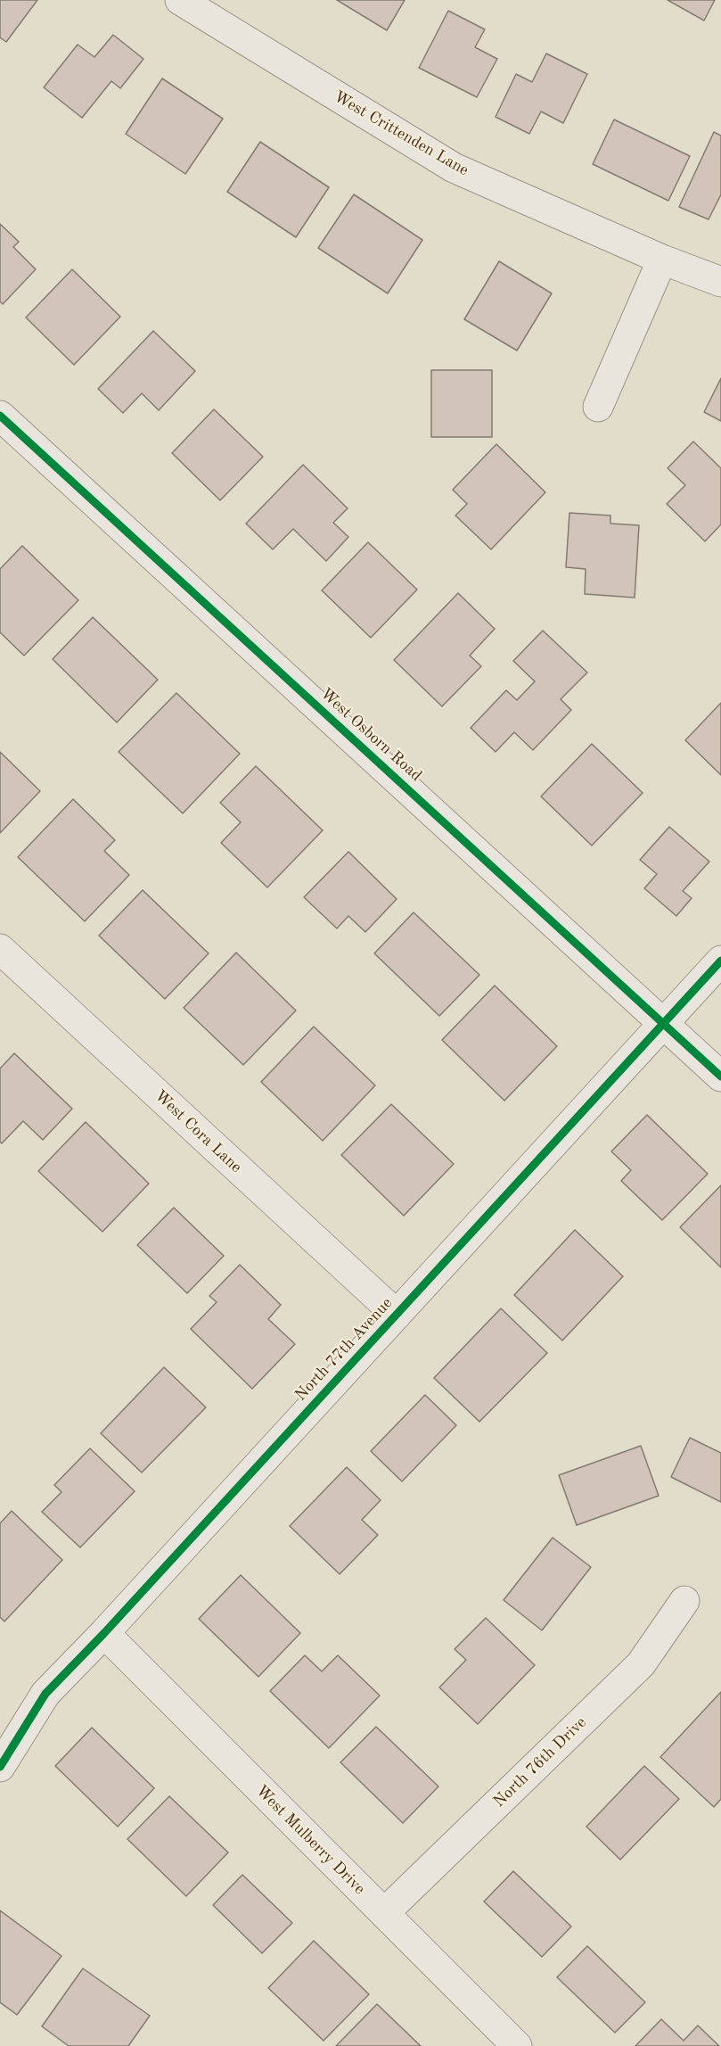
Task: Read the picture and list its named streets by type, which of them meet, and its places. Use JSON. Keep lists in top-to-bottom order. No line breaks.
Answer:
{"streets":{"street":["West Crittenden Lane","West Osborn Road","West Cora Lane","North 77th Avenue","North 76th Drive","West Mulberry Drive"]},"crossings":[["West Osborn Road","North 77th Avenue"],["West Cora Lane","North 77th Avenue"],["North 77th Avenue","West Mulberry Drive"],["North 76th Drive","West Mulberry Drive"]]}
